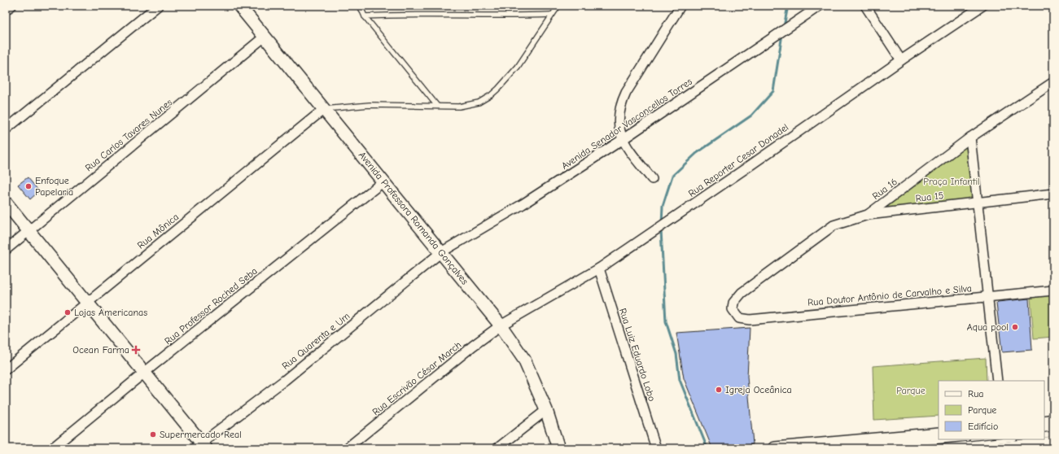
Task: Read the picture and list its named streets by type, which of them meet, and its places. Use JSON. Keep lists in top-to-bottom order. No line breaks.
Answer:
{"streets":{"street":["Avenida Senador Vasconcellos Torres","Rua Carlos Tavares Nunes","Rua Reporter Cesar Donadel","Rua 16","Rua 15","Avenida Professora Romanda Gonçalves","Rua Mônica","Rua Doutor Antônio de Carvalho e Silva","Rua Professor Roched Seba","Rua Quarenta e Um","Rua Luiz Eduardo Lobo","Rua Escrivão César March"]},"crossings":[["Avenida Senador Vasconcellos Torres","Avenida Professora Romanda Gonçalves"],["Avenida Senador Vasconcellos Torres","Rua Quarenta e Um"],["Rua Carlos Tavares Nunes","Avenida Professora Romanda Gonçalves"],["Rua Reporter Cesar Donadel","Avenida Professora Romanda Gonçalves"],["Rua Reporter Cesar Donadel","Rua Luiz Eduardo Lobo"],["Rua Reporter Cesar Donadel","Rua Escrivão César March"],["Rua 16","Rua 15"],["Rua 16","Rua Doutor Antônio de Carvalho e Silva"],["Avenida Professora Romanda Gonçalves","Rua Mônica"],["Avenida Professora Romanda Gonçalves","Rua Professor Roched Seba"],["Avenida Professora Romanda Gonçalves","Rua Quarenta e Um"],["Avenida Professora Romanda Gonçalves","Rua Escrivão César March"]],"parks":["Praça Infantil","Parque"],"places":{"other":["Enfoque Papelaria","Lojas Americanas","Aqua pool","Igreja Oceânica","Supermercado Real"],"health":["Ocean Farma"]},"legend":["Rua","Parque","Edifício"]}
